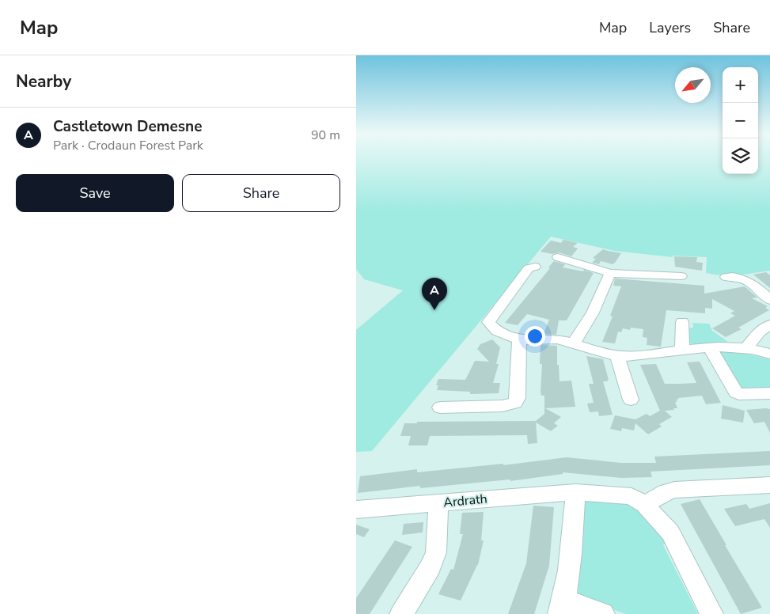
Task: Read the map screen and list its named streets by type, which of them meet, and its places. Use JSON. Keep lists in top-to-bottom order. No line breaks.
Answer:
{"streets":{"street":["Ardrath"]},"north":"bottom left","page":{"header":"Map","nav":["Map","Layers","Share"],"heading":"Nearby","map_buttons":["+","−"],"list":[{"mark":"A","name":"Castletown Demesne","note":"Park · Crodaun Forest Park","value":"90 m"}],"buttons":["Save","Share"],"pins":"A"}}
